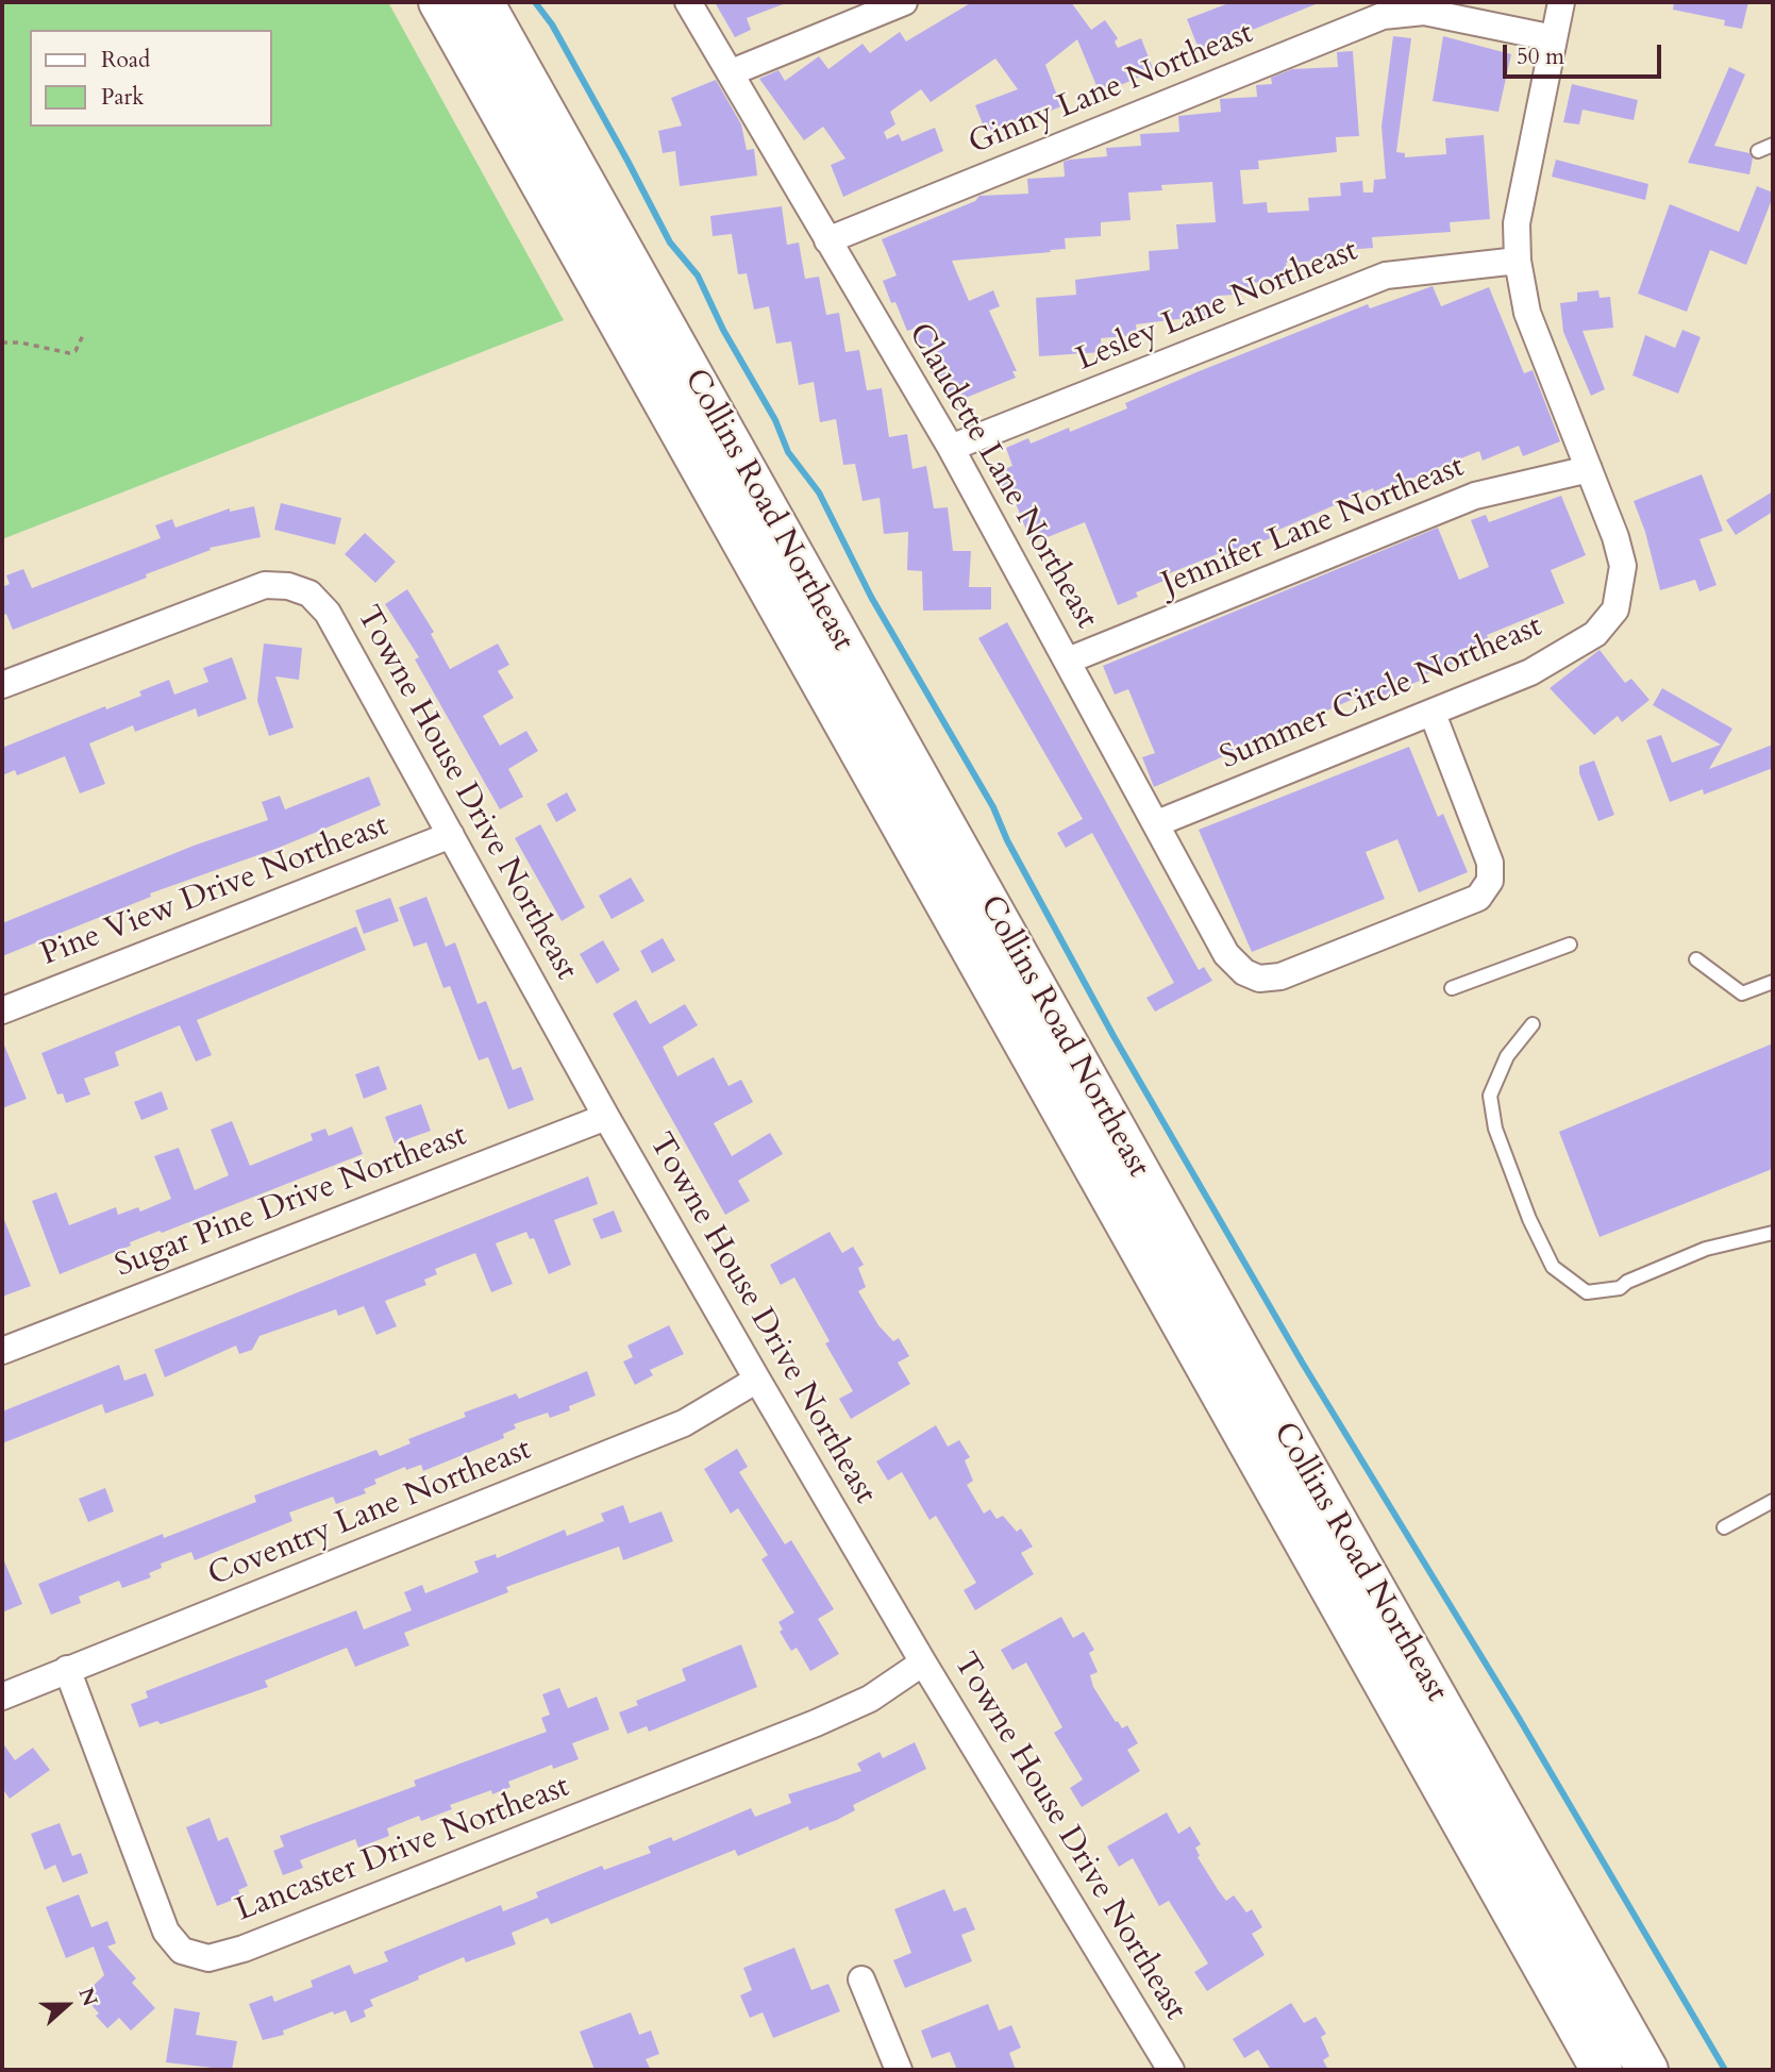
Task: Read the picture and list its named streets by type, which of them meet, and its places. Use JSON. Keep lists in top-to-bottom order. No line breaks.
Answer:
{"streets":{"highway":["Collins Road Northeast"],"street":["Ginny Lane Northeast","Lesley Lane Northeast","Claudette Lane Northeast","Jennifer Lane Northeast","Summer Circle Northeast","Towne House Drive Northeast","Pine View Drive Northeast","Sugar Pine Drive Northeast","Coventry Lane Northeast","Lancaster Drive Northeast"]},"crossings":[["Ginny Lane Northeast","Claudette Lane Northeast"],["Ginny Lane Northeast","Summer Circle Northeast"],["Lesley Lane Northeast","Claudette Lane Northeast"],["Lesley Lane Northeast","Summer Circle Northeast"],["Claudette Lane Northeast","Jennifer Lane Northeast"],["Claudette Lane Northeast","Summer Circle Northeast"],["Jennifer Lane Northeast","Summer Circle Northeast"],["Towne House Drive Northeast","Pine View Drive Northeast"],["Towne House Drive Northeast","Sugar Pine Drive Northeast"],["Towne House Drive Northeast","Coventry Lane Northeast"],["Towne House Drive Northeast","Lancaster Drive Northeast"],["Coventry Lane Northeast","Lancaster Drive Northeast"]],"legend":["Road","Park"],"scale_bar":"50 m","north":"right"}
